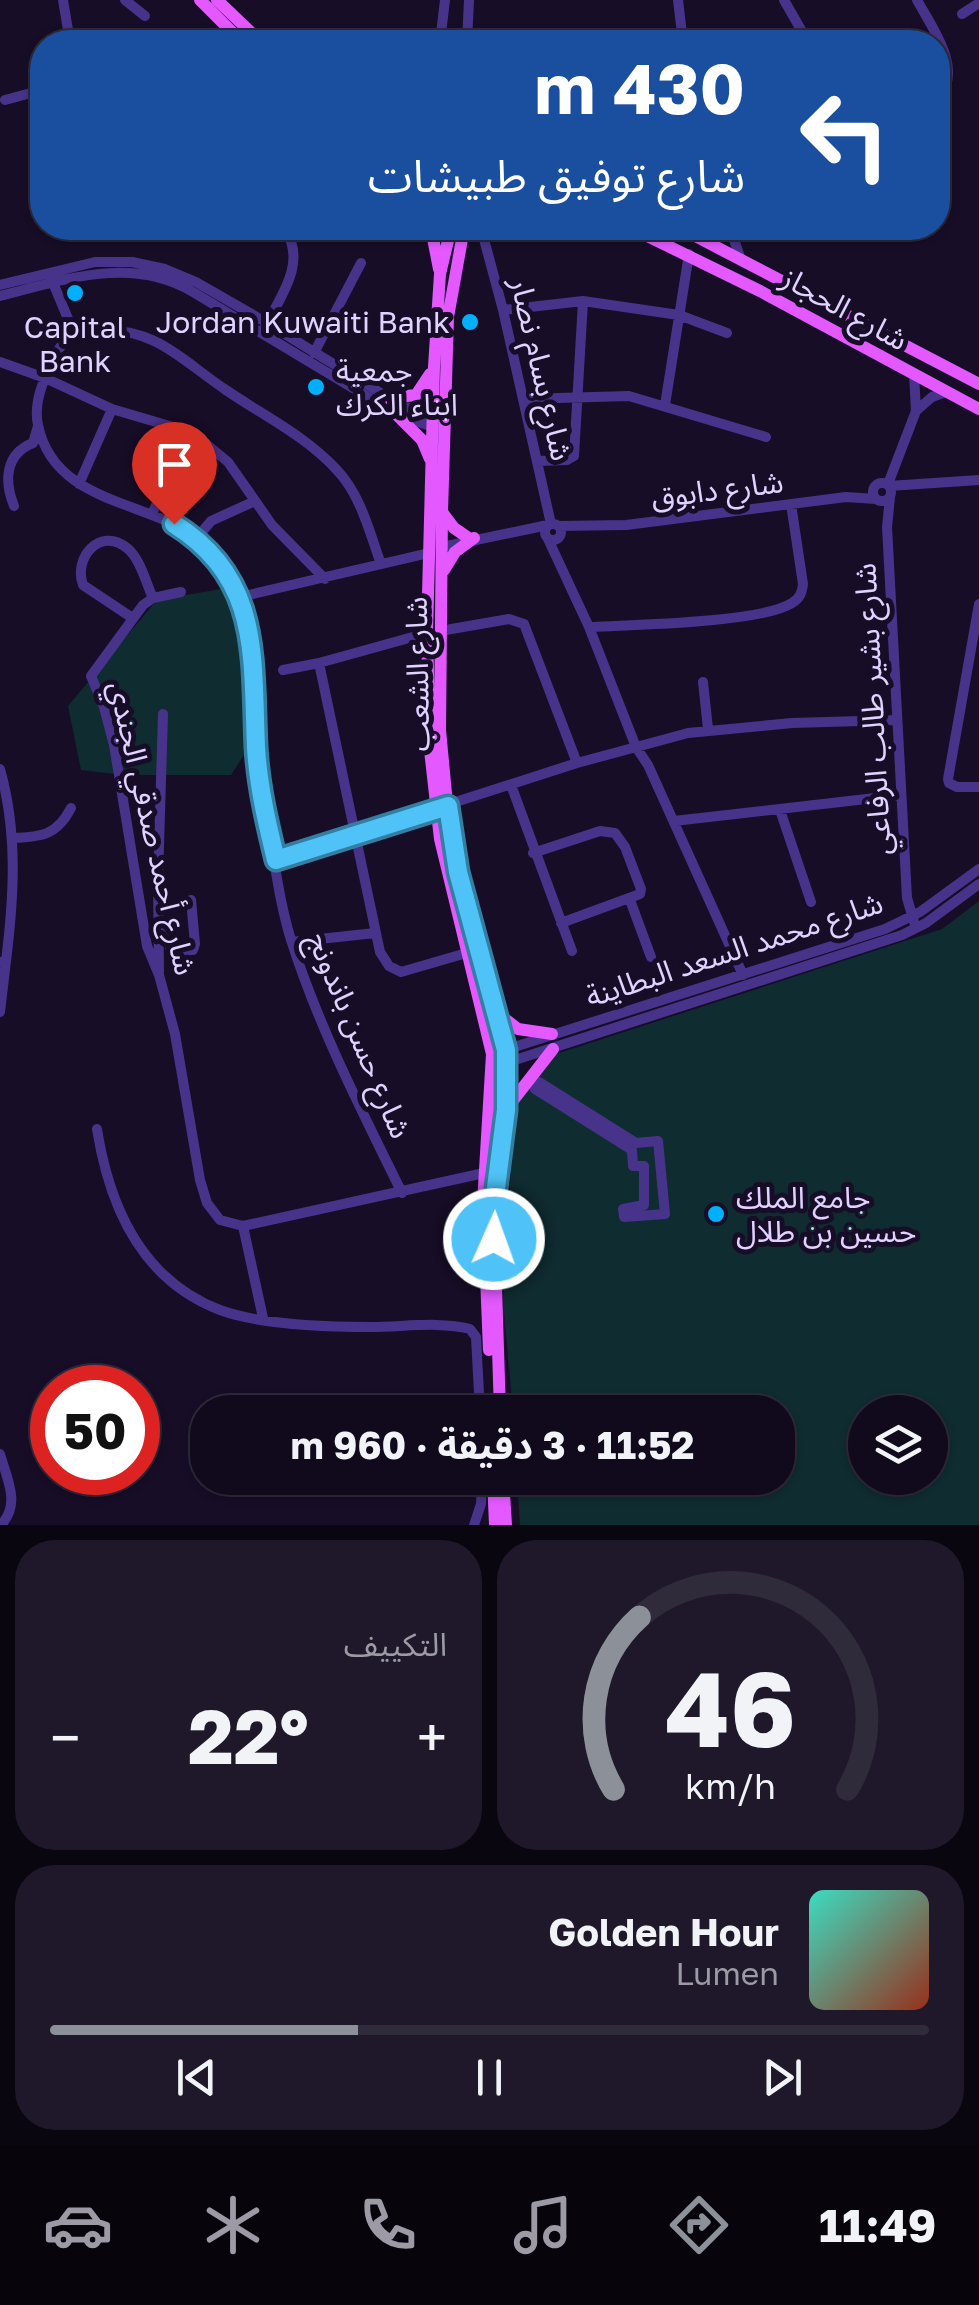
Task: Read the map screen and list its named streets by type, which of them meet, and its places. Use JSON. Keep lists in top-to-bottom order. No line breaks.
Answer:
{"streets":{"main road":["شارع الحجاز","شارع الشعب"],"street":["شارع بسام نصار","شارع دابوق","شارع بشير طالب الرفاعي","شارع أحمد صدقي الجندي","شارع محمد السعد البطاينة","شارع حسن باندونج"]},"crossings":[["شارع بسام نصار","شارع دابوق"],["شارع بسام نصار","شارع محمد السعد البطاينة"],["شارع دابوق","شارع الشعب"],["شارع دابوق","شارع بشير طالب الرفاعي"],["شارع دابوق","شارع حسن باندونج"],["شارع الشعب","شارع محمد السعد البطاينة"],["شارع بشير طالب الرفاعي","شارع محمد السعد البطاينة"]],"places":["Capital Bank","Jordan Kuwaiti Bank","جمعية ابناء الكرك","جامع الملك حسين بن طلال"],"page":{"turn":["430 m","شارع توفيق طبيشات"],"limit":"50","trip":"11:52 · 3 دقيقة · 960 m","tile":"التكييف","heat":["−","22°","+"],"song":["Golden Hour","Lumen"],"tabs":"11:49","gauge":["46","km/h"]}}
